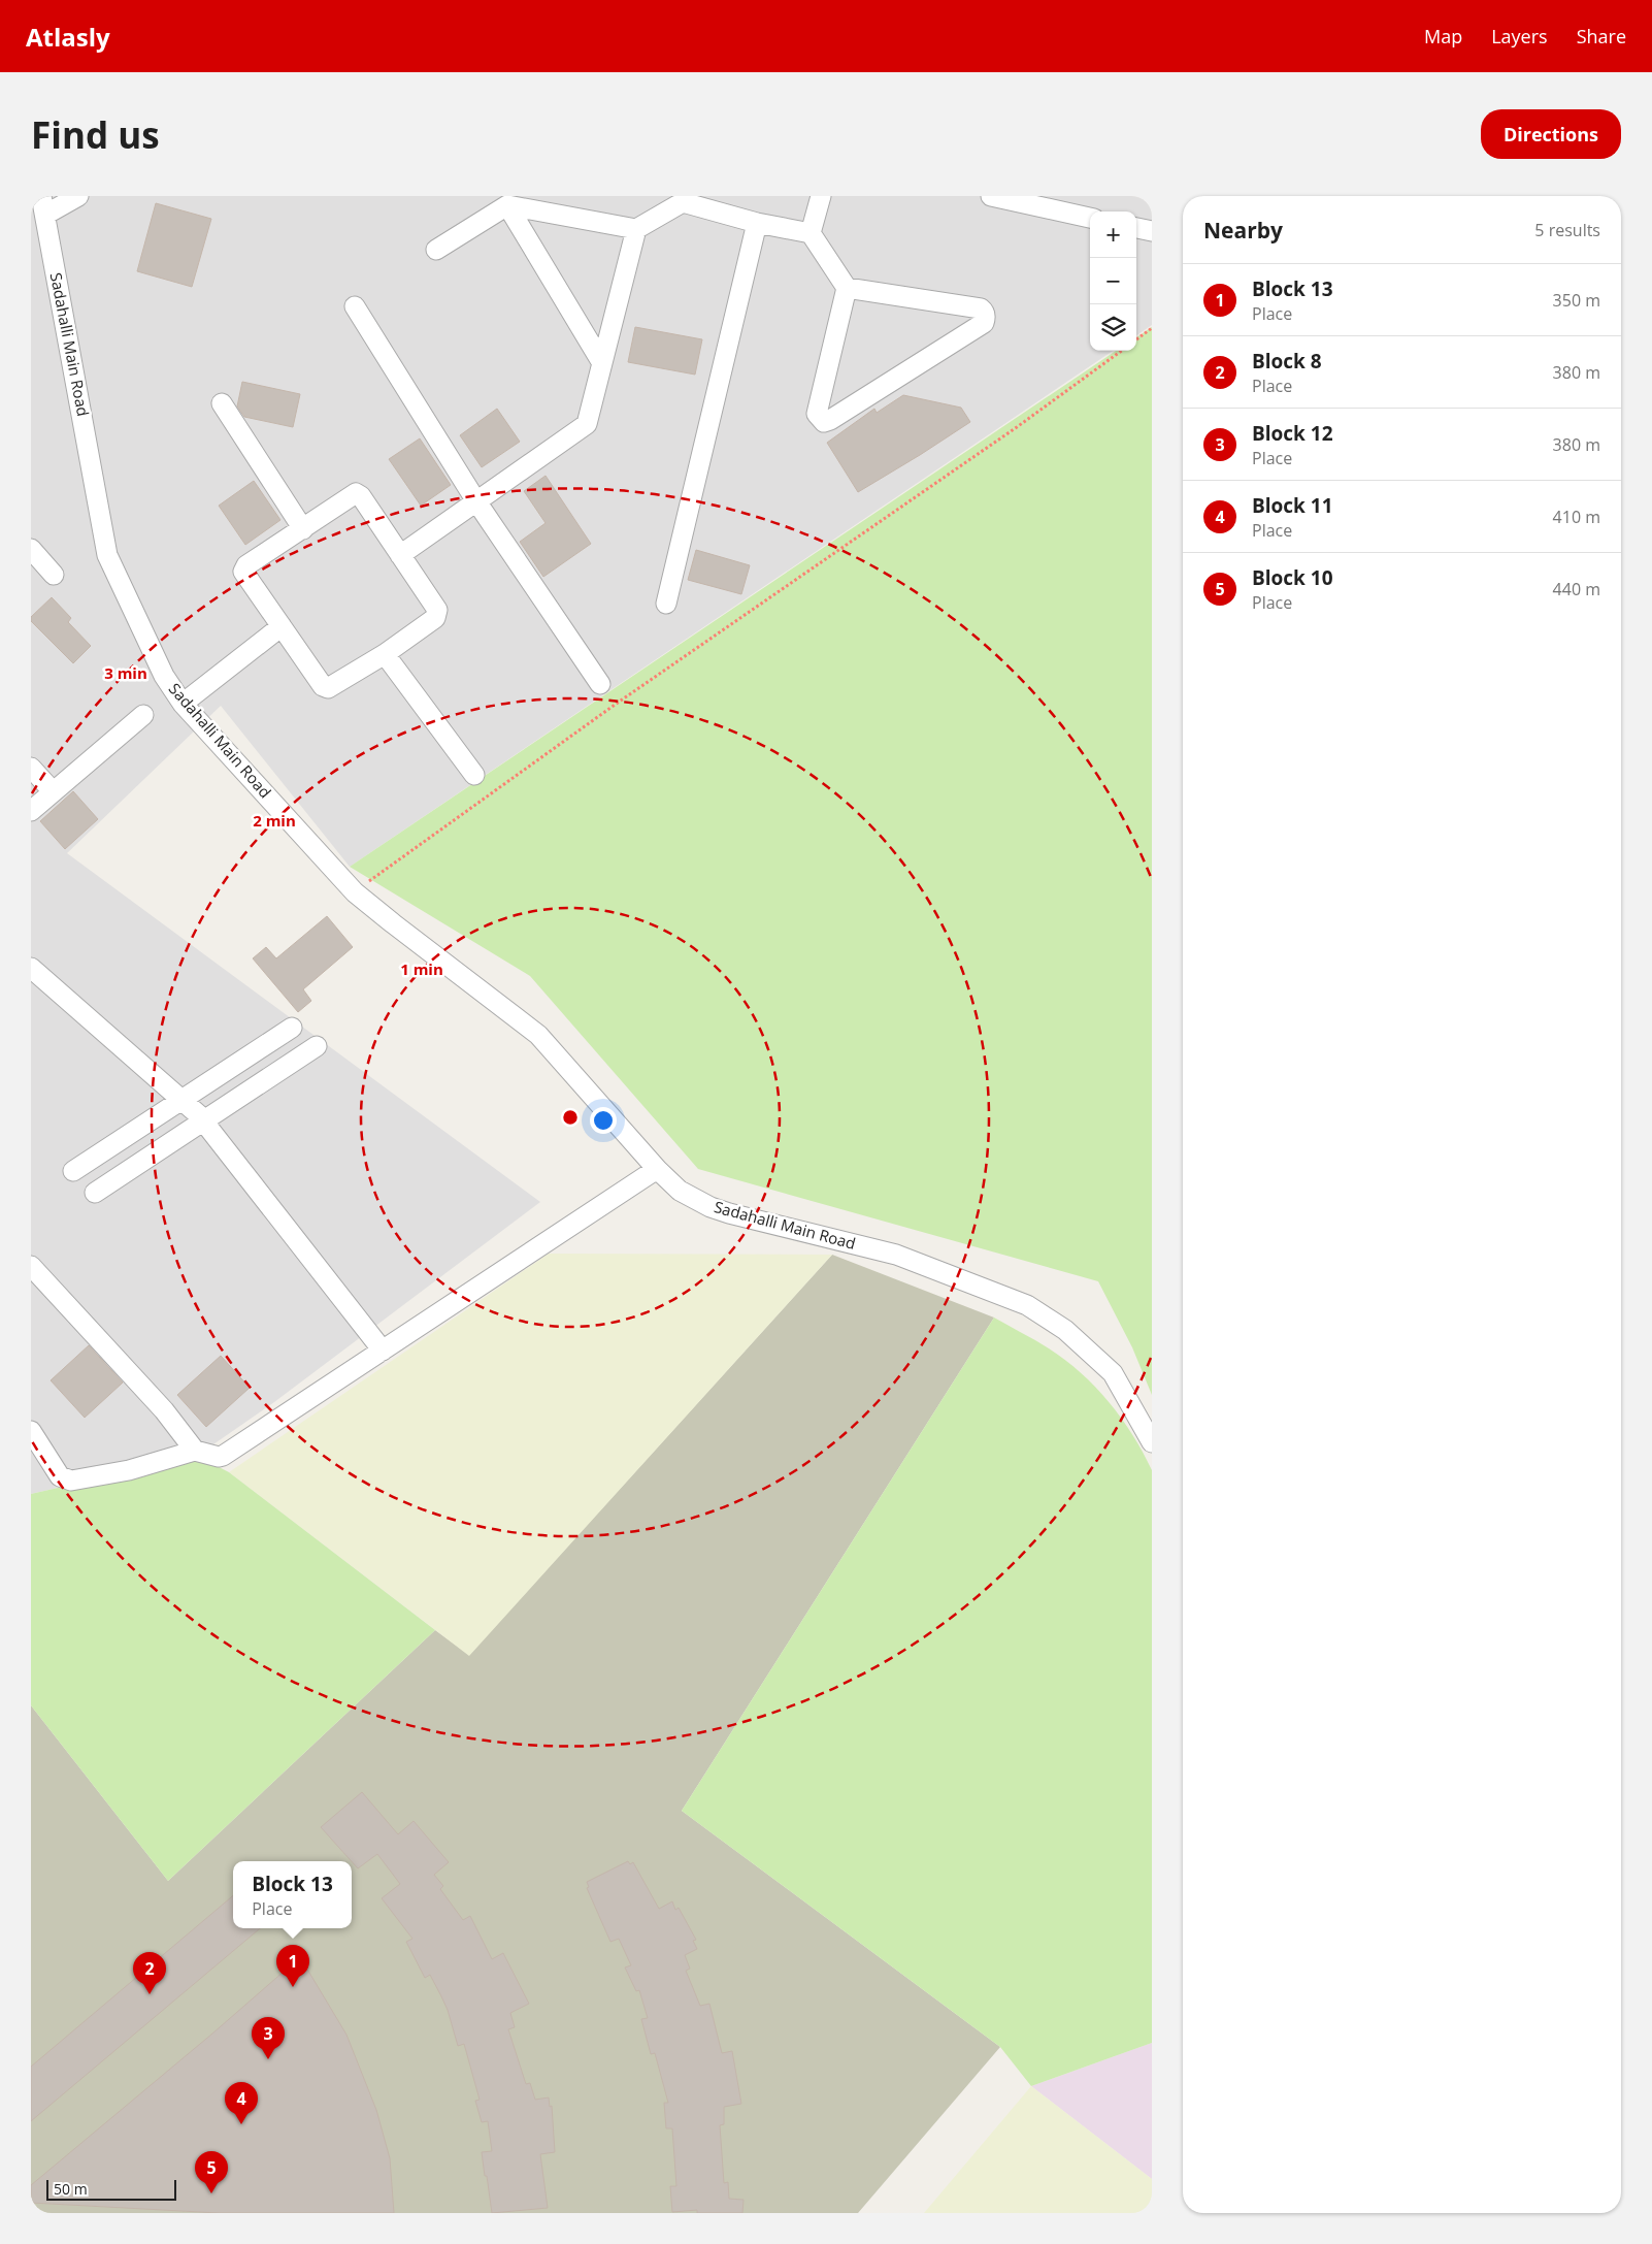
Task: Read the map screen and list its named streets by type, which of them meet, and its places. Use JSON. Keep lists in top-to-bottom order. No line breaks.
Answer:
{"streets":{"street":["Sadahalli Main Road"]},"scale_bar":"50 m","page":{"header":"Atlasly","nav":["Map","Layers","Share"],"buttons":"Directions","title":"Find us","heading":["Nearby","5 results"],"map_buttons":["+","−"],"list":[{"mark":"1","name":"Block 13","note":"Place","value":"350 m"},{"mark":"2","name":"Block 8","note":"Place","value":"380 m"},{"mark":"3","name":"Block 12","note":"Place","value":"380 m"},{"mark":"4","name":"Block 11","note":"Place","value":"410 m"},{"mark":"5","name":"Block 10","note":"Place","value":"440 m"}],"popup":["Block 13","Place"],"pins":["1","2","3","4","5"],"scale":"50 m"},"rings":["3 min","2 min","1 min"]}
